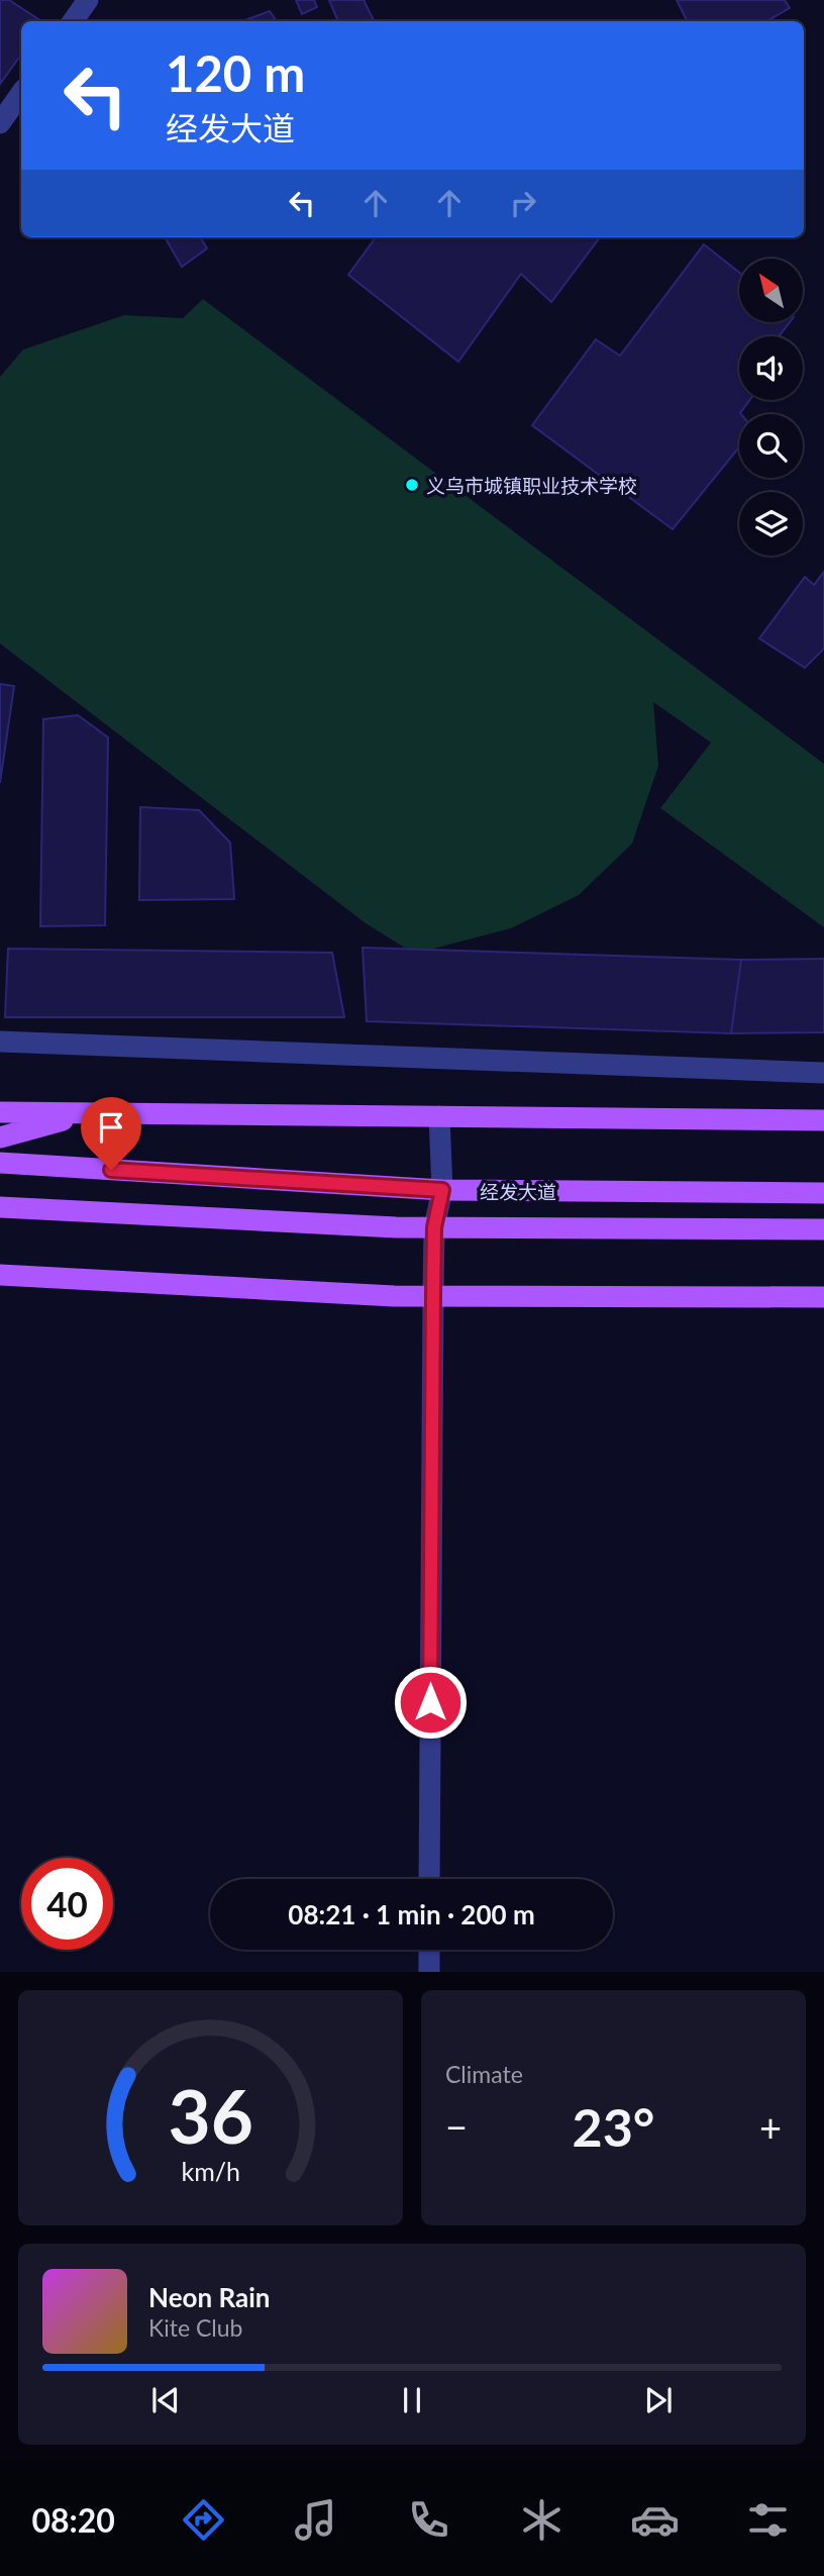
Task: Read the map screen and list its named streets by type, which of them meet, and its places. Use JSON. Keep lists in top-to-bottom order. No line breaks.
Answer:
{"streets":{"main road":["经发大道"]},"places":["义乌市城镇职业技术学校"],"north":"top left","page":{"turn":["120 m","经发大道"],"limit":"40","trip":"08:21 · 1 min · 200 m","tile":"Climate","heat":["−","23°","+"],"song":["Neon Rain","Kite Club"],"tabs":"08:20","gauge":["36","km/h"]}}
